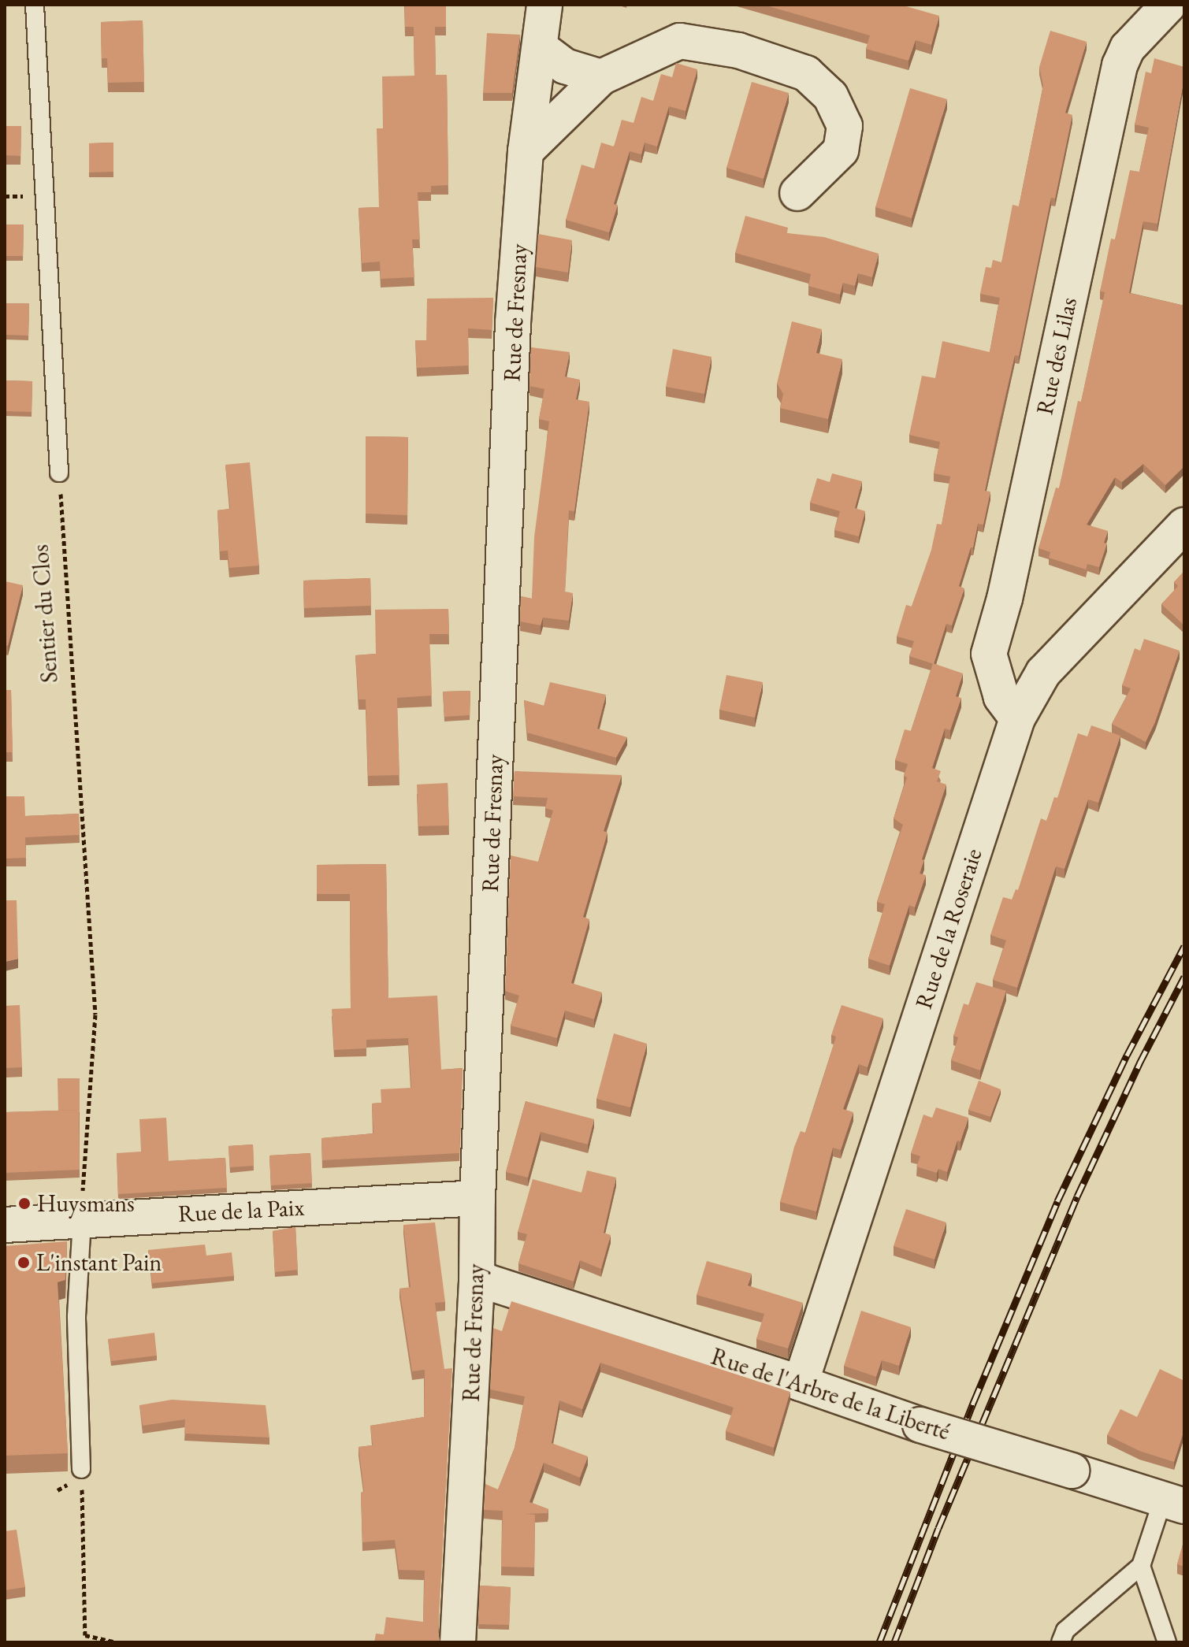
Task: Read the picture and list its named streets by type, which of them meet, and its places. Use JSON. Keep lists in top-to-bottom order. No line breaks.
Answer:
{"streets":{"street":["Rue de Fresnay","Rue des Lilas","Rue de la Roseraie","Rue de la Paix","Rue de l'Arbre de la Liberté"],"path":["Sentier du Clos"]},"crossings":[["Rue de Fresnay","Rue de la Paix"],["Rue de Fresnay","Rue de l'Arbre de la Liberté"],["Rue des Lilas","Rue de la Roseraie"],["Sentier du Clos","Rue de la Paix"],["Rue de la Roseraie","Rue de l'Arbre de la Liberté"]],"places":["Huysmans","L'instant Pain"]}
